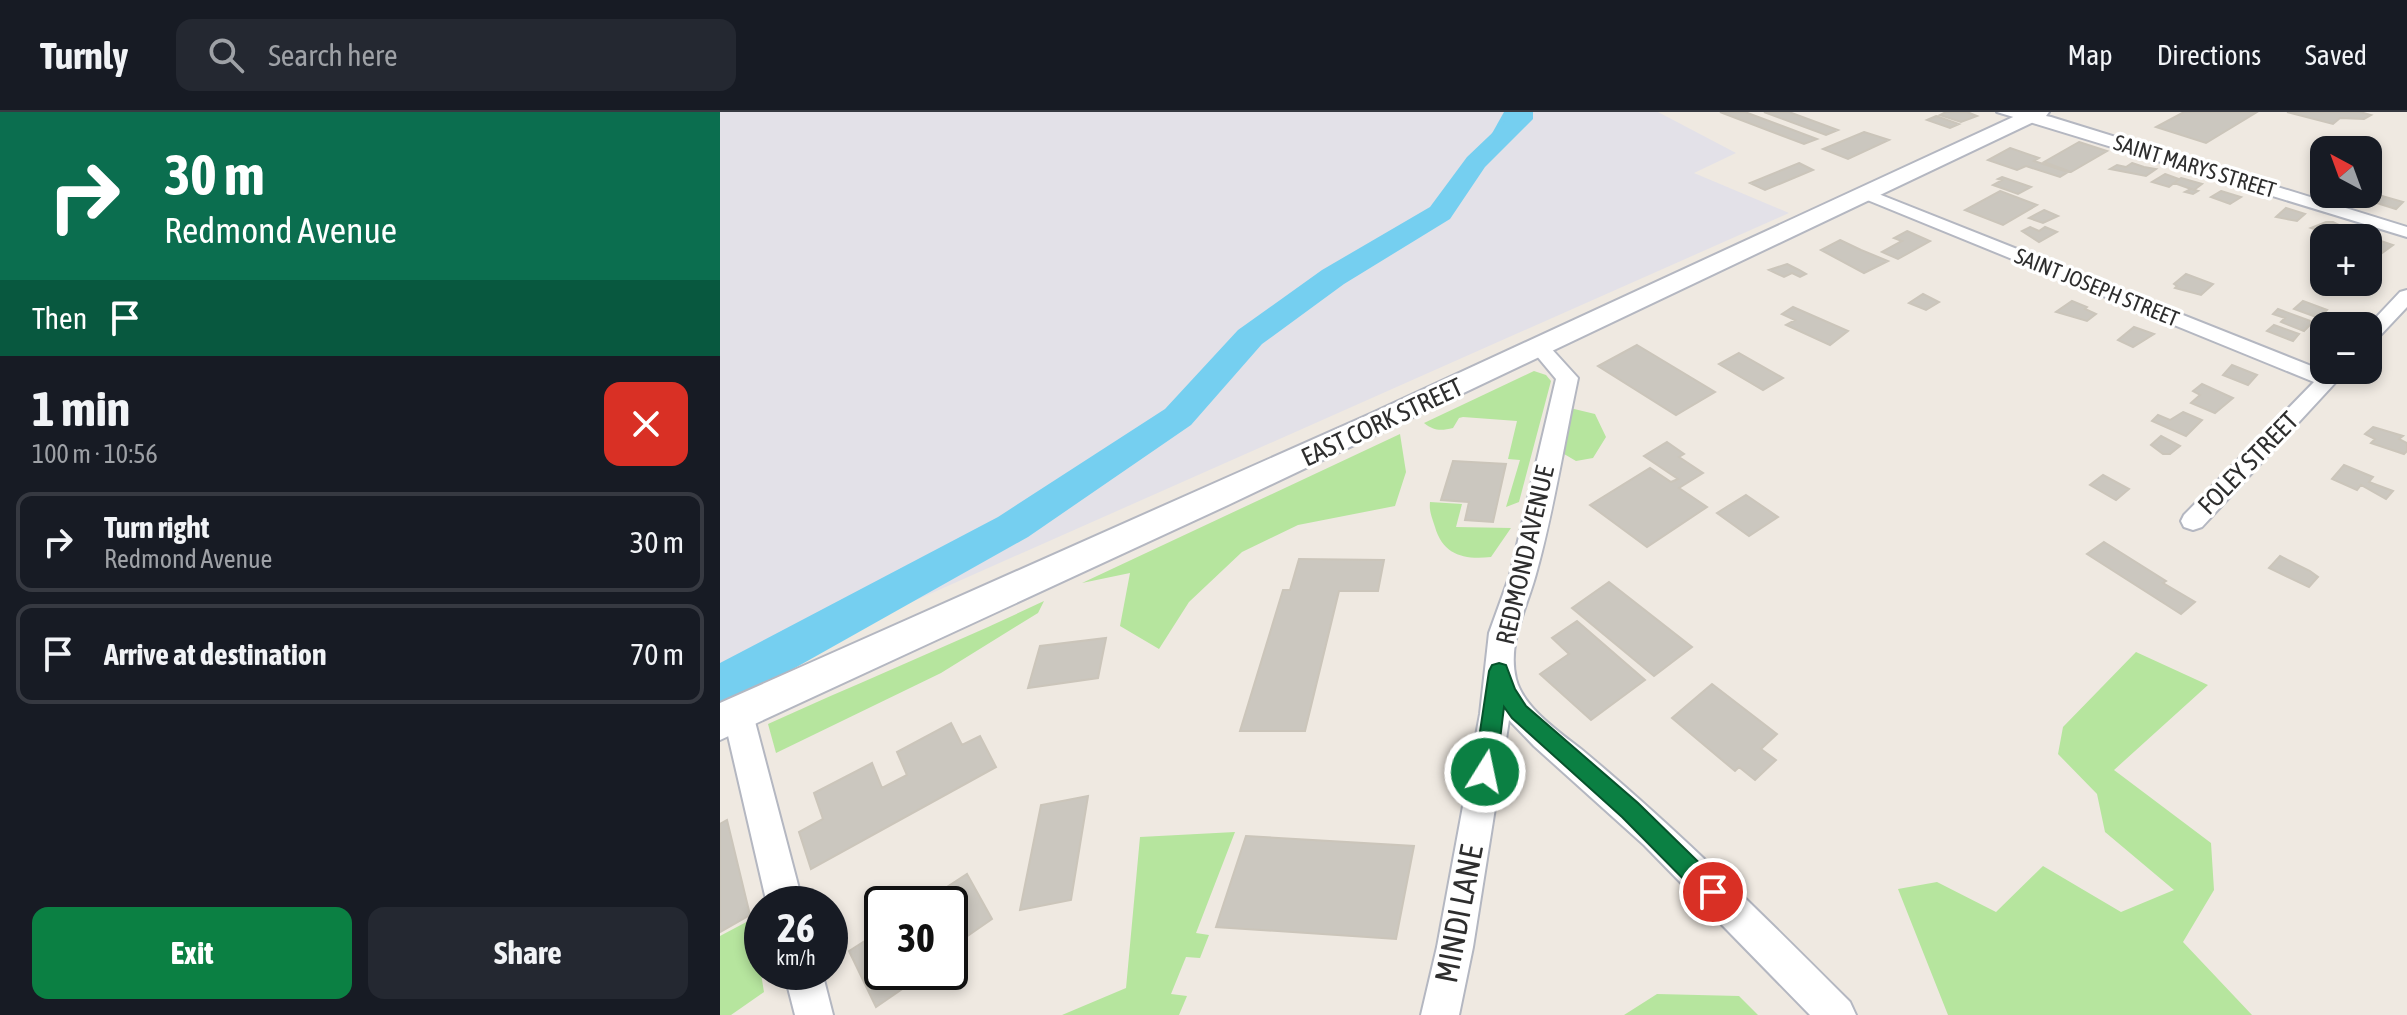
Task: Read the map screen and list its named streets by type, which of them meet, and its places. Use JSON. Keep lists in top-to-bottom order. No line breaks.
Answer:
{"streets":{"street":["SAINT MARYS STREET","SAINT JOSEPH STREET","EAST CORK STREET","FOLEY STREET","REDMOND AVENUE","MINDI LANE"]},"crossings":[["SAINT MARYS STREET","EAST CORK STREET"],["SAINT JOSEPH STREET","EAST CORK STREET"],["EAST CORK STREET","REDMOND AVENUE"],["REDMOND AVENUE","MINDI LANE"]],"north":"top left","page":{"header":"Turnly","search":"Search here","nav":["Map","Directions","Saved"],"turn":["30 m","Redmond Avenue"],"map_buttons":["+","−"],"then":"Then","heading":["1 min","100 m · 10:56"],"list":[{"name":"Turn right","note":"Redmond Avenue","value":"30 m"},{"name":"Arrive at destination","value":"70 m"}],"speed":"26 km/h","limit":"30","buttons":["Exit","Share"]}}
